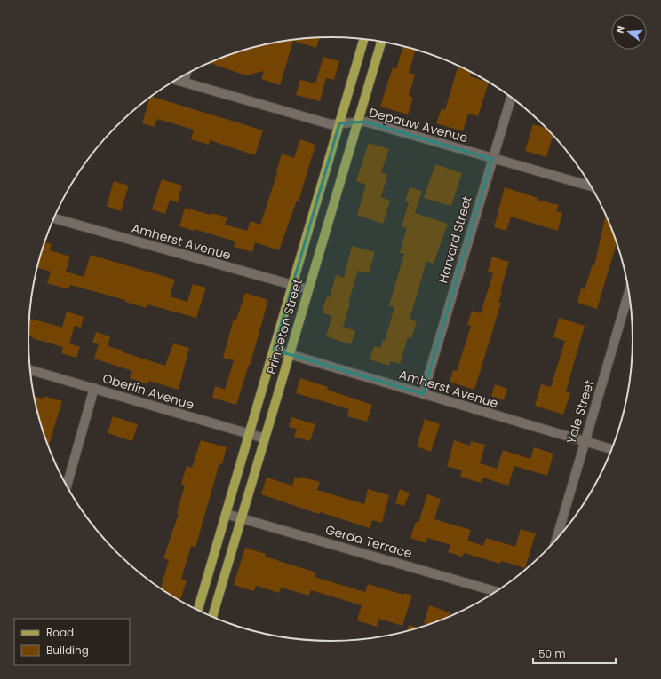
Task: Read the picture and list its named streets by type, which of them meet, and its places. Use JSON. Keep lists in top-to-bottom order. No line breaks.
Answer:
{"streets":{"main road":["Princeton Street"],"street":["Depauw Avenue","Harvard Street","Amherst Avenue","Oberlin Avenue","Yale Street","Gerda Terrace"]},"crossings":[["Depauw Avenue","Harvard Street"],["Depauw Avenue","Princeton Street"],["Harvard Street","Amherst Avenue"],["Amherst Avenue","Princeton Street"],["Amherst Avenue","Yale Street"],["Princeton Street","Oberlin Avenue"],["Princeton Street","Gerda Terrace"]],"legend":["Road","Building"],"scale_bar":"50 m","north":"left"}
